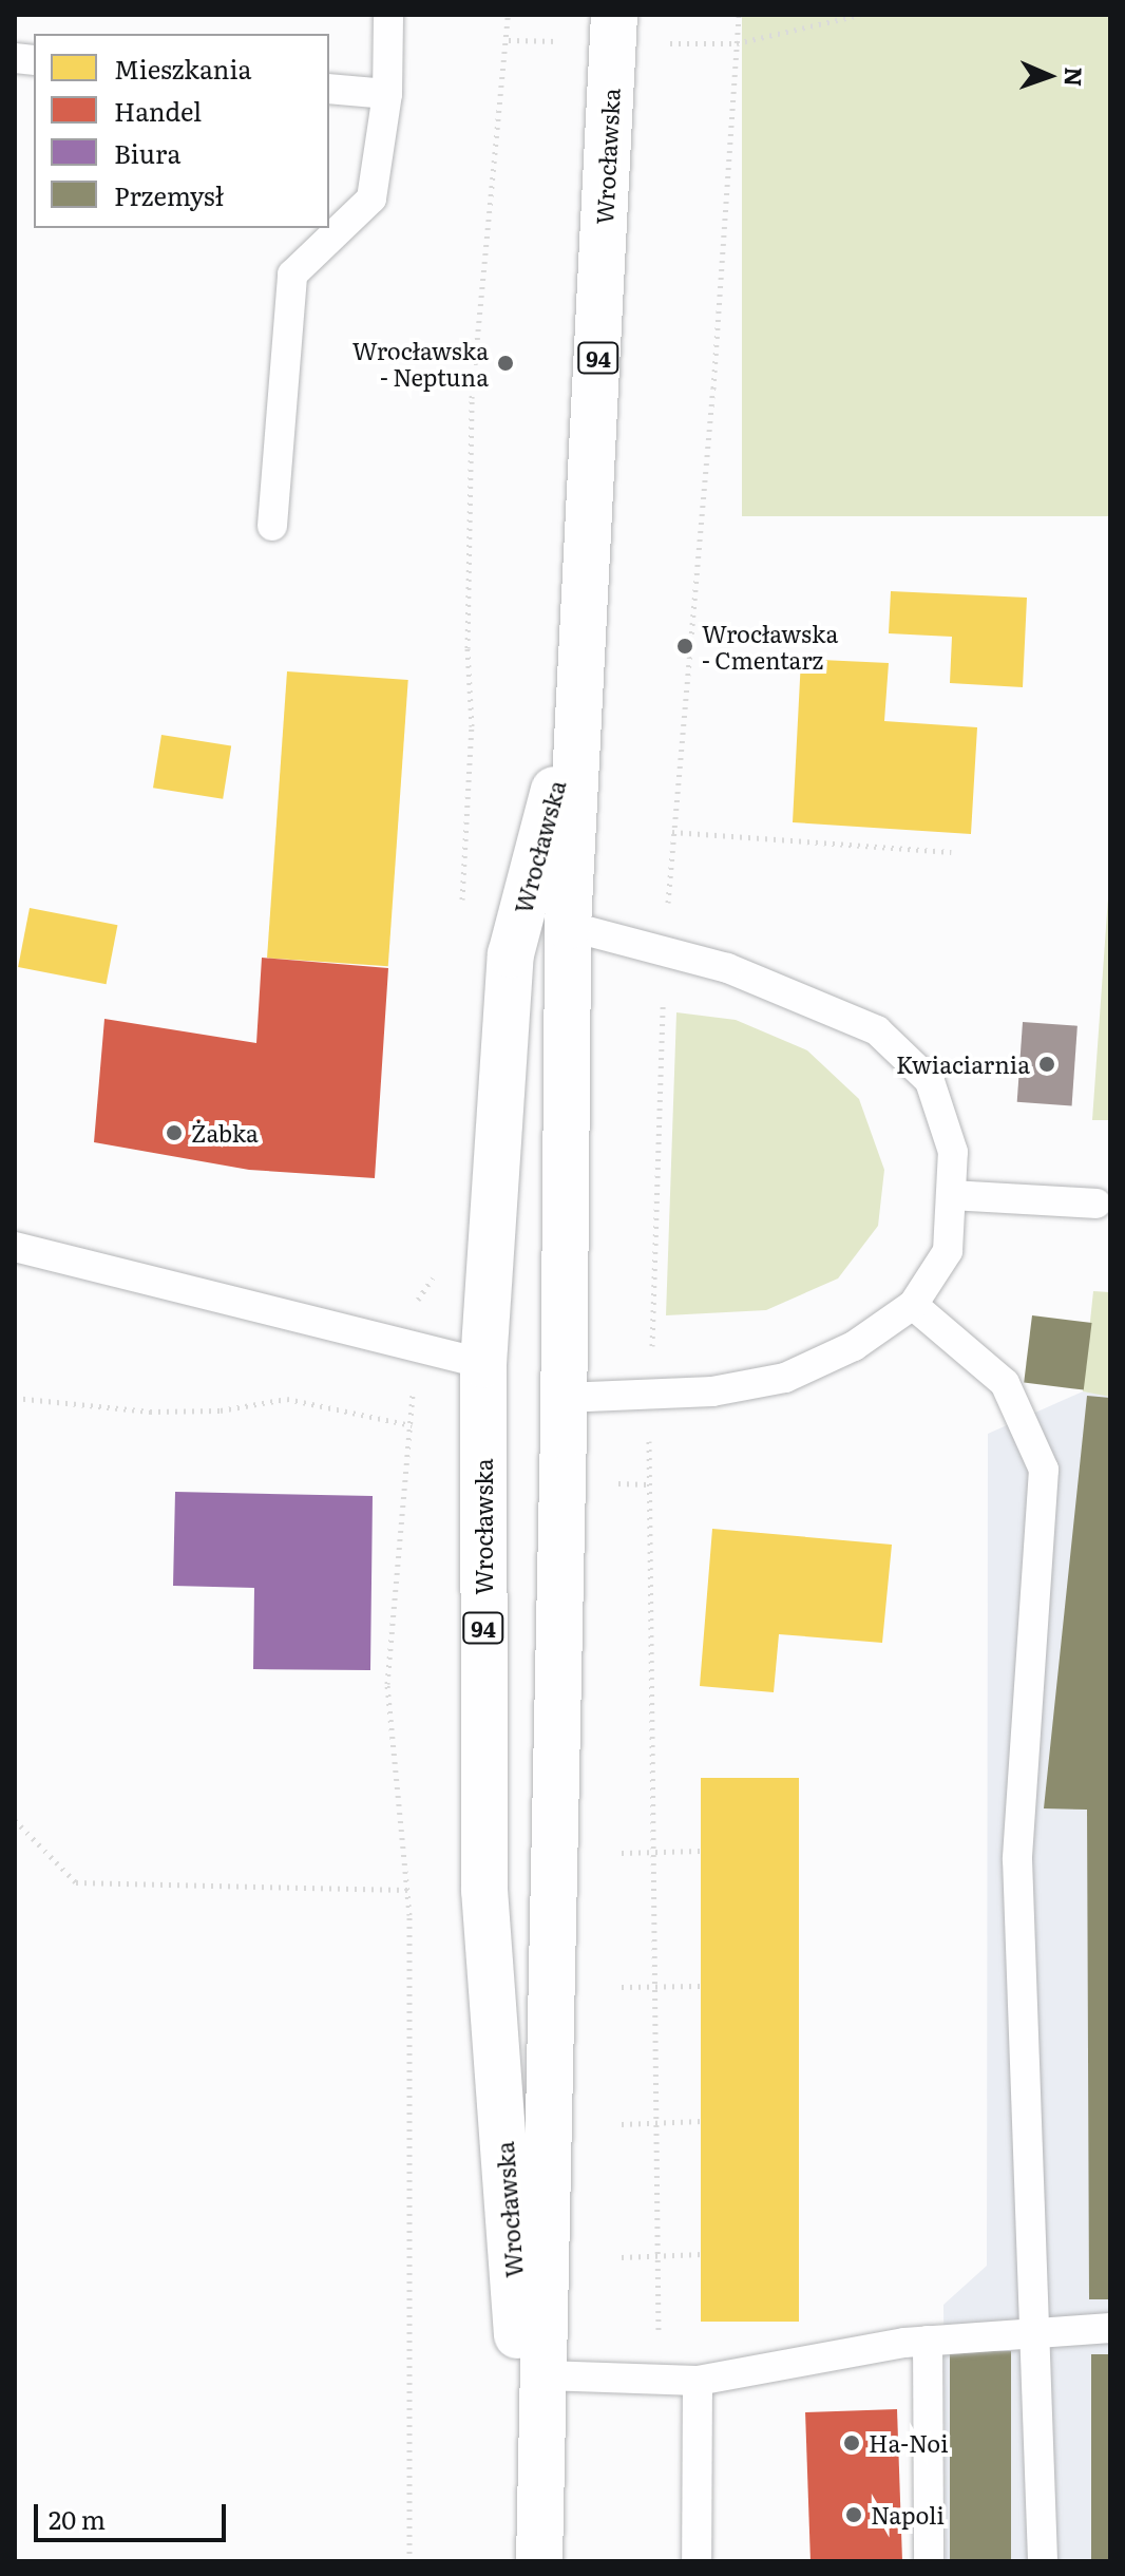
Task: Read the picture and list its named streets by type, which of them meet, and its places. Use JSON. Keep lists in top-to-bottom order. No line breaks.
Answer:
{"streets":{"main road":["Wrocławska","94"]},"places":["Wrocławska - Neptuna","Wrocławska - Cmentarz","Kwiaciarnia","Żabka","Ha-Noi","Napoli"],"legend":["Mieszkania","Handel","Biura","Przemysł"],"scale_bar":"20 m","north":"right"}
